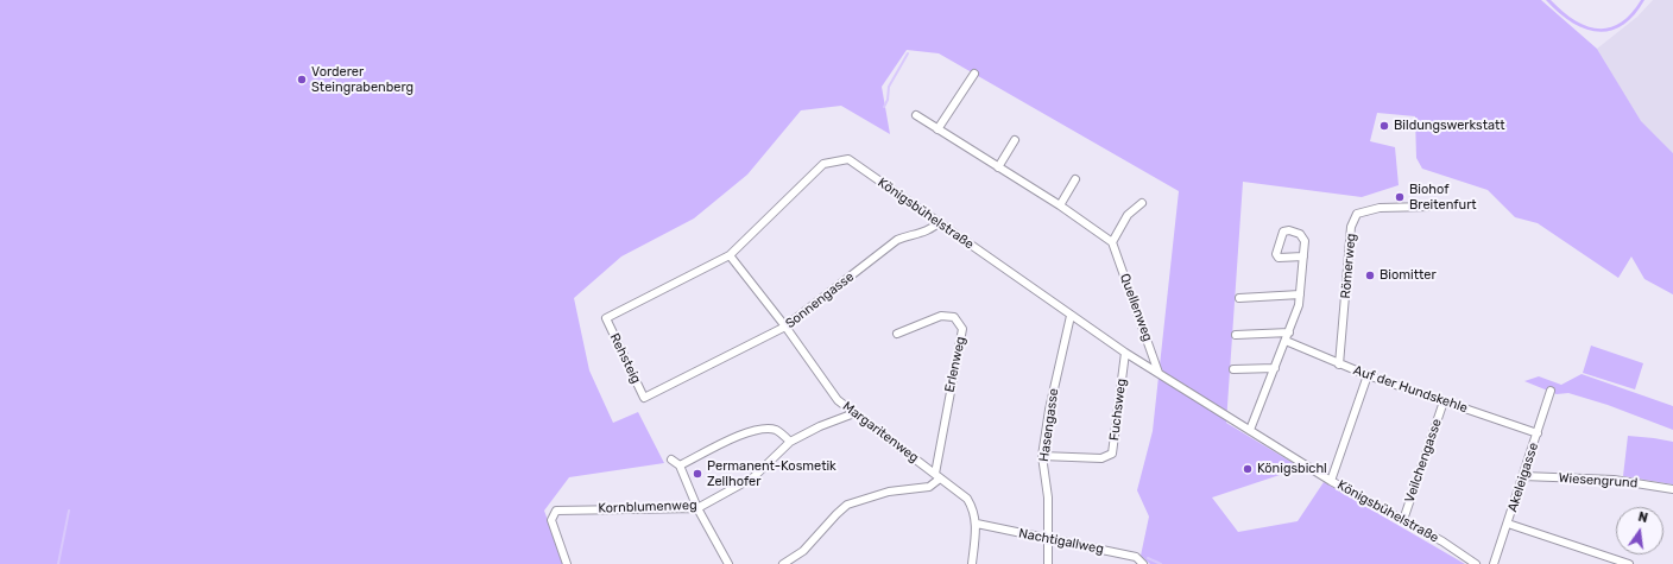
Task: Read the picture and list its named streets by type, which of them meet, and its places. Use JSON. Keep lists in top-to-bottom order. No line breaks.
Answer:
{"streets":{"street":["Königsbühelstraße","Römerweg","Sonnengasse","Quellenweg","Rehsteig","Erlenweg","Auf der Hundskehle","Fuchsweg","Hasengasse","Margaritenweg","Veilchengasse","Akeleigasse","Wiesengrund","Kornblumenweg","Nachtigallweg"]},"crossings":[["Königsbühelstraße","Sonnengasse"],["Königsbühelstraße","Quellenweg"],["Königsbühelstraße","Rehsteig"],["Königsbühelstraße","Fuchsweg"],["Königsbühelstraße","Hasengasse"],["Königsbühelstraße","Margaritenweg"],["Königsbühelstraße","Veilchengasse"],["Römerweg","Auf der Hundskehle"],["Sonnengasse","Rehsteig"],["Sonnengasse","Margaritenweg"],["Erlenweg","Margaritenweg"],["Auf der Hundskehle","Veilchengasse"],["Auf der Hundskehle","Akeleigasse"],["Fuchsweg","Hasengasse"],["Hasengasse","Nachtigallweg"],["Margaritenweg","Kornblumenweg"],["Margaritenweg","Nachtigallweg"],["Akeleigasse","Wiesengrund"]],"places":["Vorderer Steingrabenberg","Bildungswerkstatt","Biohof Breitenfurt","Biomitter","Königsbichl","Permanent-Kosmetik Zellhofer"],"north":"top"}
